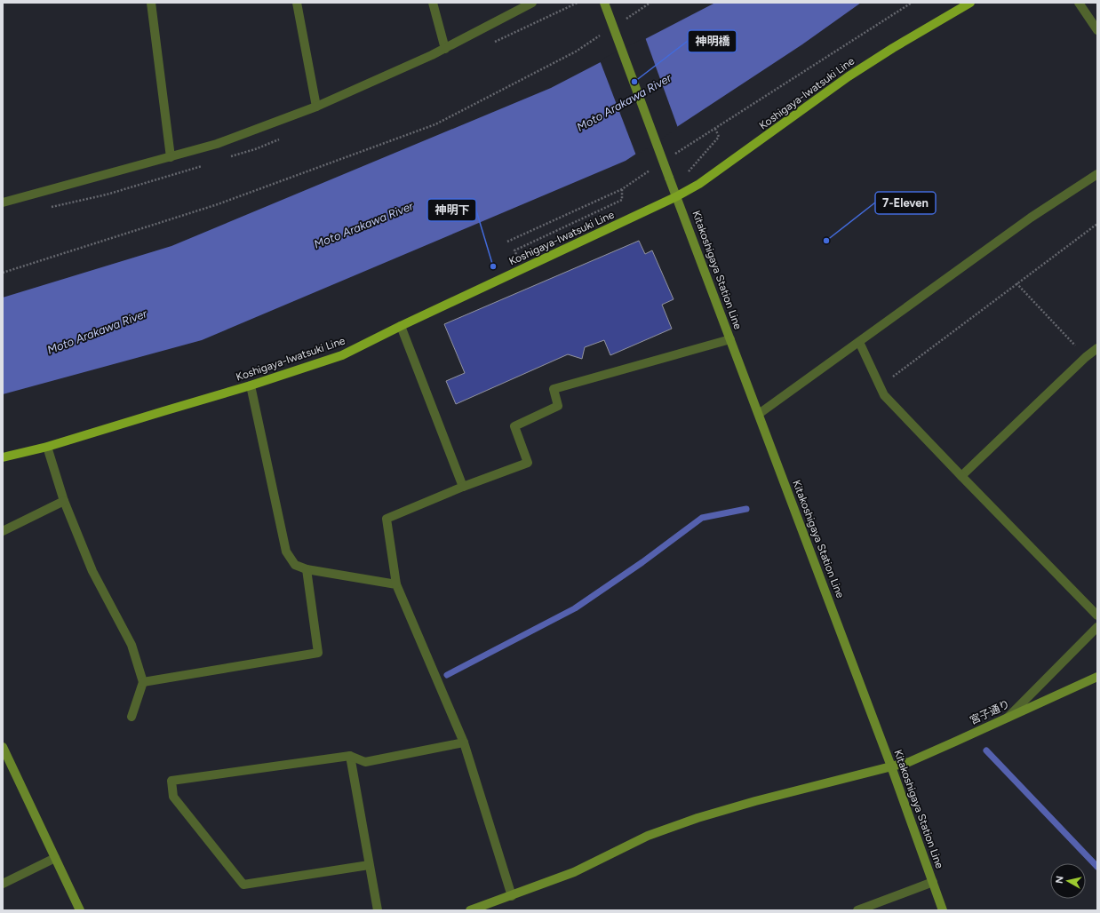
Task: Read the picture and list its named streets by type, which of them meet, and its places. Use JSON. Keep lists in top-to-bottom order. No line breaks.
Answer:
{"streets":{"main road":["Koshigaya-Iwatsuki Line","Kitakoshigaya Station Line","宮子通り"]},"crossings":[["Koshigaya-Iwatsuki Line","Kitakoshigaya Station Line"],["Kitakoshigaya Station Line","宮子通り"]],"water":["Moto Arakawa River"],"places":["神明橋","7-Eleven","神明下"],"north":"left"}
